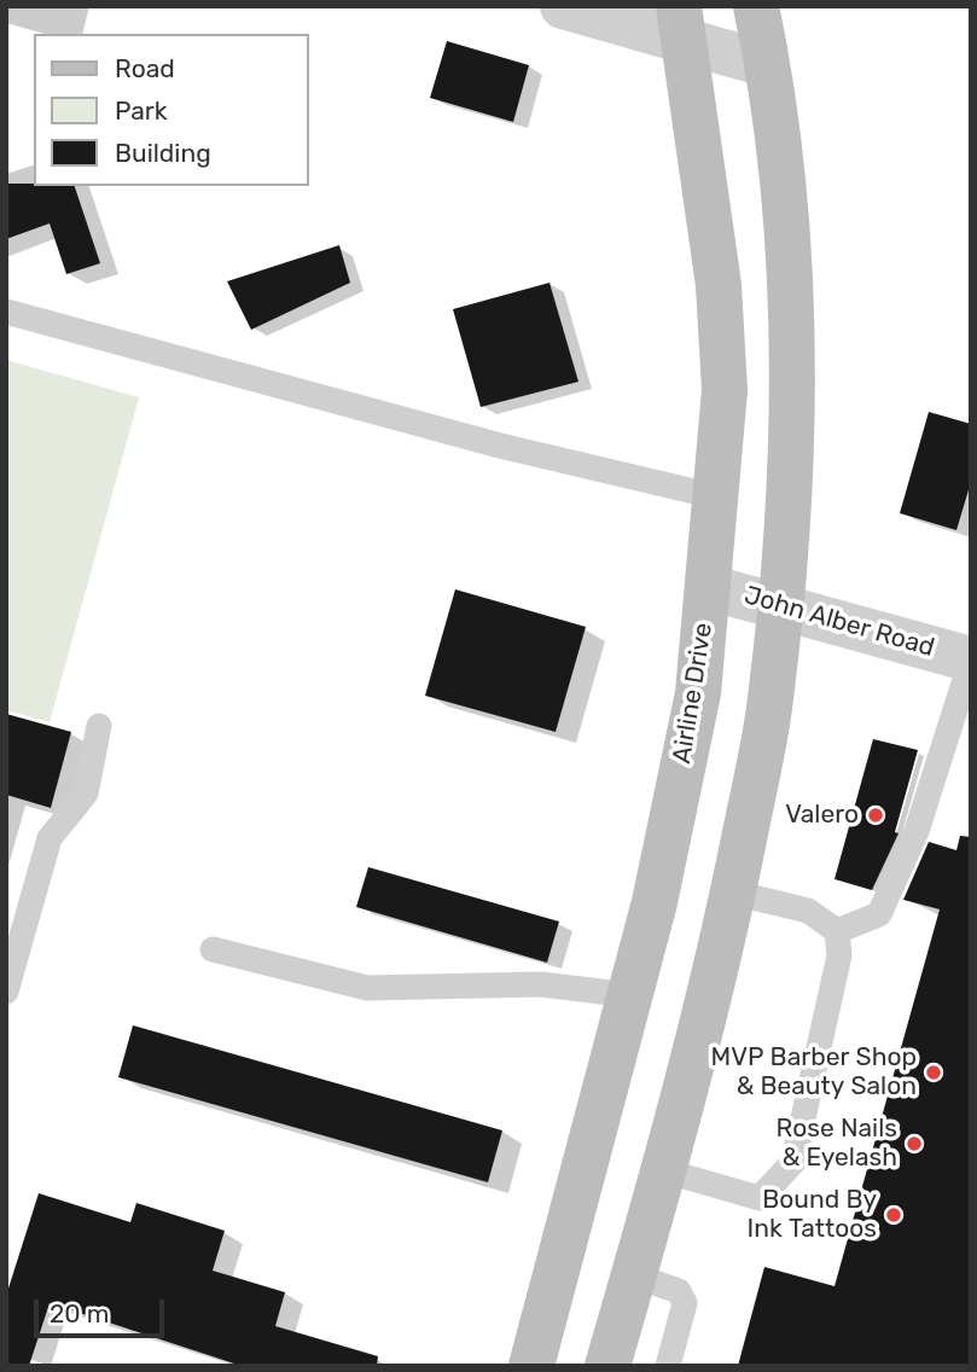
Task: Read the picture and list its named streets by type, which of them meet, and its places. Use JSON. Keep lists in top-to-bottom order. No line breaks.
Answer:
{"streets":{"main road":["Airline Drive"],"street":["John Alber Road"]},"crossings":[["John Alber Road","Airline Drive"]],"places":["Valero","MVP Barber Shop & Beauty Salon","Rose Nails & Eyelash","Bound By Ink Tattoos"],"legend":["Road","Park","Building"],"scale_bar":"20 m"}
